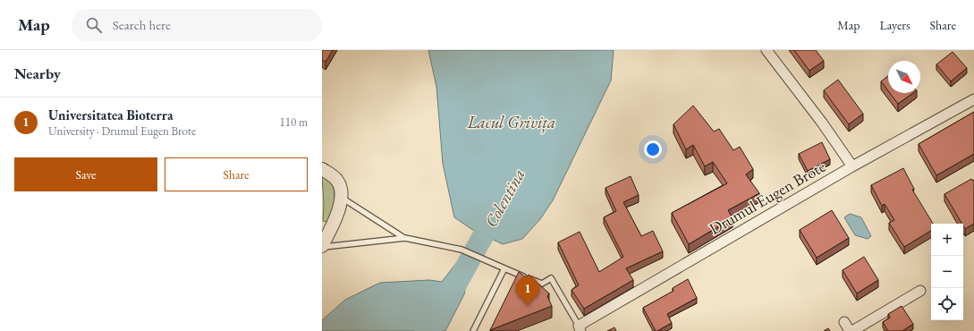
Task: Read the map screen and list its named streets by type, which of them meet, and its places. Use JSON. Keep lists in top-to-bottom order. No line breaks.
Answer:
{"streets":{"street":["Drumul Eugen Brote"]},"water":["Lacul Grivița","Colentina"],"north":"bottom right","page":{"header":"Map","search":"Search here","nav":["Map","Layers","Share"],"heading":"Nearby","list":[{"mark":"1","name":"Universitatea Bioterra","note":"University · Drumul Eugen Brote","value":"110 m"}],"buttons":["Save","Share"],"map_buttons":["+","−"],"pins":"1"}}
